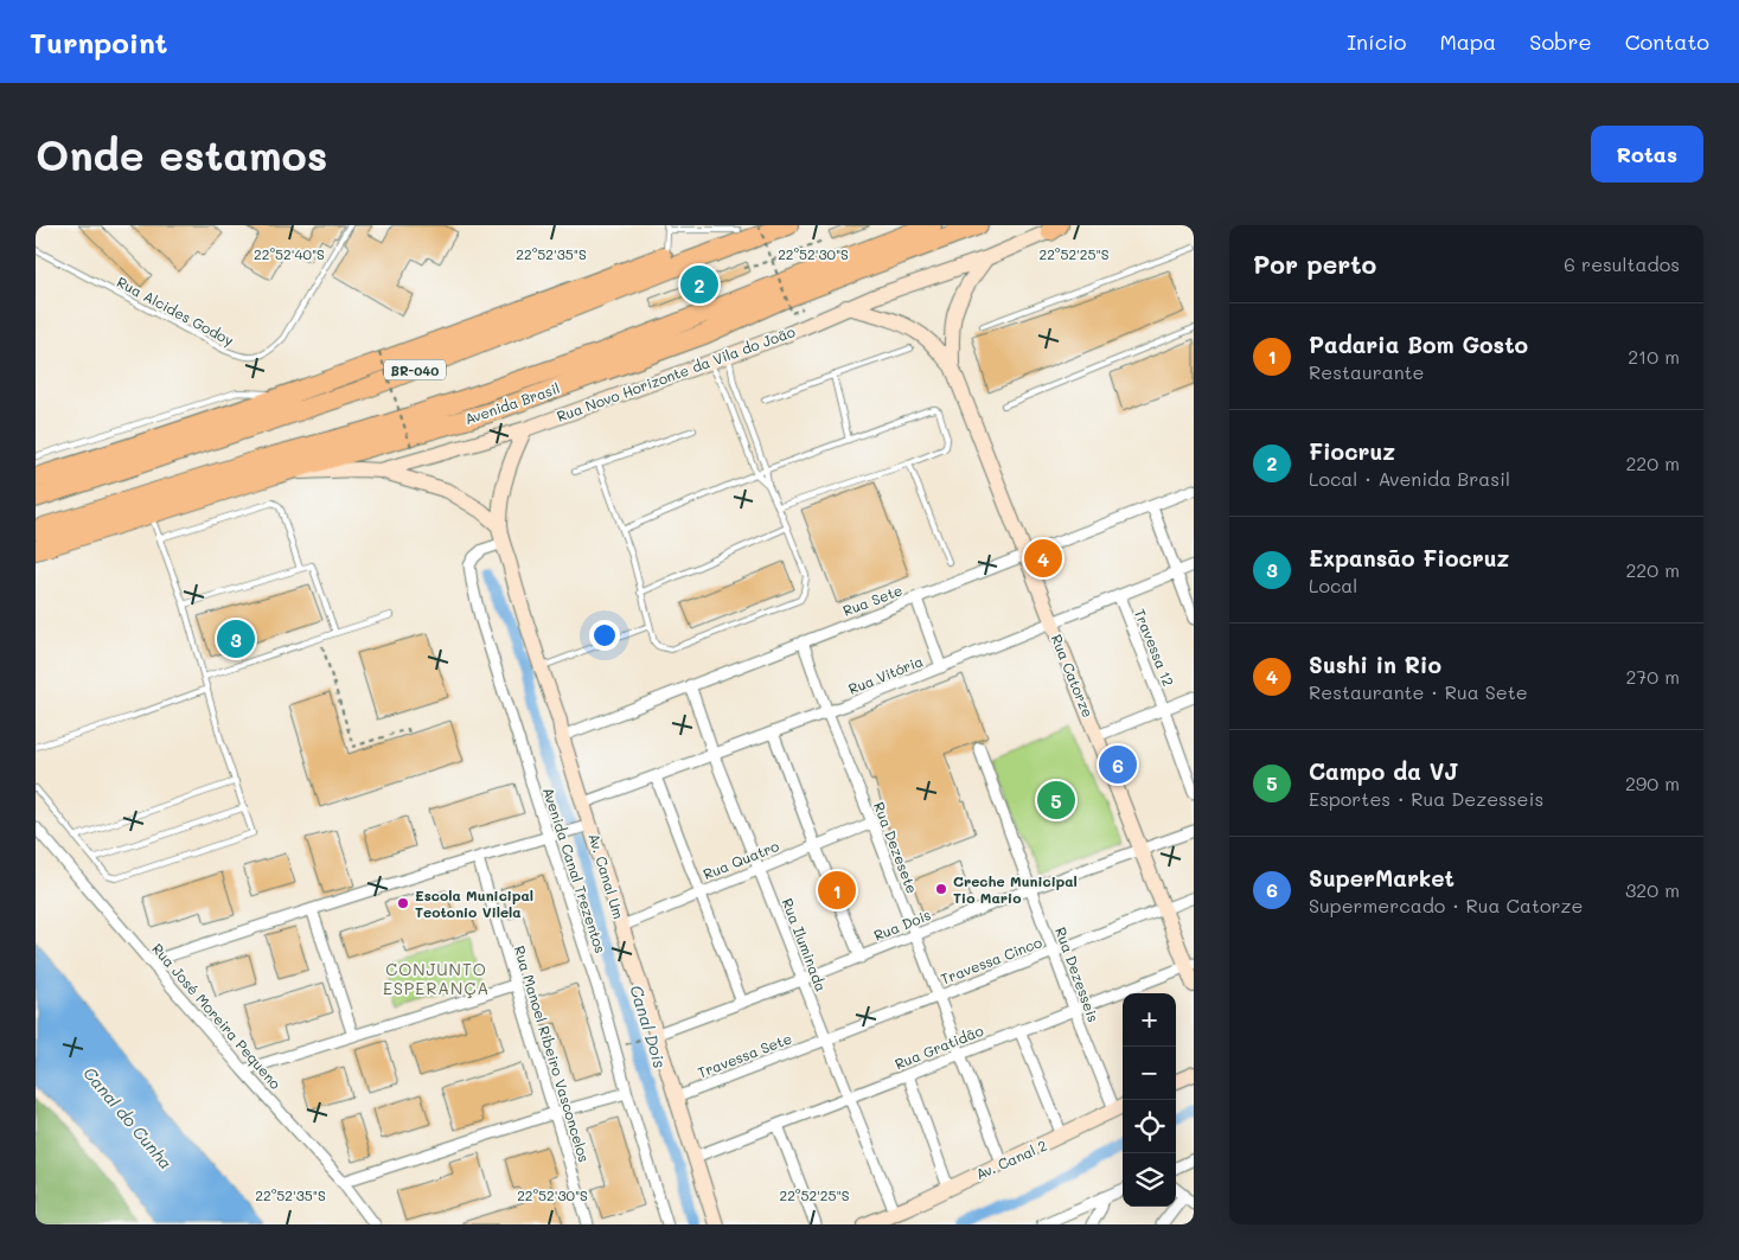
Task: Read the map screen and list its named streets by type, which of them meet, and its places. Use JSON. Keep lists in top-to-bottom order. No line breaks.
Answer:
{"streets":{"highway":["BR-040","Avenida Brasil"],"street":["Rua Novo Horizonte da Vila do João","Rua Sete","Travessa 12","Rua Vitória","Rua Catorze","Rua Dezesete","Rua Quatro","Avenida Canal Trezentos","Av. Canal Um","Rua Dois","Rua Iluminada","Travessa Cinco","Rua Dezesseis","Rua José Moreira Pequeno","Rua Gratidão","Rua Manoel Ribeiro Vasconcelos","Travessa Sete","Av. Canal 2"],"lane":["Rua Alcides Godoy"]},"crossings":[["Rua Novo Horizonte da Vila do João","Avenida Brasil"],["Rua Novo Horizonte da Vila do João","Rua Catorze"],["Rua Sete","Rua Catorze"],["Rua Sete","Rua Dezesete"],["Rua Sete","Av. Canal Um"],["Rua Sete","Rua Iluminada"],["Travessa 12","Rua Vitória"],["Rua Vitória","Rua Catorze"],["Rua Vitória","Rua Dezesete"],["Rua Vitória","Av. Canal Um"],["Rua Vitória","Rua Iluminada"],["Rua Catorze","Rua Dois"],["Rua Catorze","Travessa Cinco"],["Rua Catorze","Rua Gratidão"],["Rua Dezesete","Rua Quatro"],["Rua Dezesete","Rua Dois"],["Rua Dezesete","Travessa Cinco"],["Rua Dezesete","Rua Gratidão"],["Rua Dezesete","Av. Canal 2"],["Rua Quatro","Av. Canal Um"],["Rua Quatro","Rua Iluminada"],["Avenida Canal Trezentos","Av. Canal Um"],["Av. Canal Um","Rua Dois"],["Av. Canal Um","Rua Gratidão"],["Av. Canal Um","Travessa Sete"],["Rua Dois","Rua Iluminada"],["Rua Dois","Rua Dezesseis"],["Rua Iluminada","Travessa Cinco"],["Rua Iluminada","Rua Gratidão"],["Rua Iluminada","Travessa Sete"],["Rua Iluminada","Av. Canal 2"],["Travessa Cinco","Rua Dezesseis"],["Travessa Cinco","Travessa Sete"],["Rua Dezesseis","Rua Gratidão"],["Rua Dezesseis","Av. Canal 2"]],"districts":["CONJUNTO ESPERANÇA"],"water":["Canal Dois","Canal do Cunha"],"places":["Creche Municipal Tio Mario","Escola Municipal Teotonio Vilela"],"page":{"header":"Turnpoint","nav":["Início","Mapa","Sobre","Contato"],"buttons":"Rotas","title":"Onde estamos","heading":["Por perto","6 resultados"],"pins":["2","4","3","6","5","1"],"list":[{"mark":"1","name":"Padaria Bom Gosto","note":"Restaurante","value":"210 m"},{"mark":"2","name":"Fiocruz","note":"Local · Avenida Brasil","value":"220 m"},{"mark":"3","name":"Expansão Fiocruz","note":"Local","value":"220 m"},{"mark":"4","name":"Sushi in Rio","note":"Restaurante · Rua Sete","value":"270 m"},{"mark":"5","name":"Campo da VJ","note":"Esportes · Rua Dezesseis","value":"290 m"},{"mark":"6","name":"SuperMarket","note":"Supermercado · Rua Catorze","value":"320 m"}],"map_buttons":["+","−"]},"coordinates":["22°52'40\"S","22°52'35\"S","22°52'30\"S","22°52'25\"S"]}
